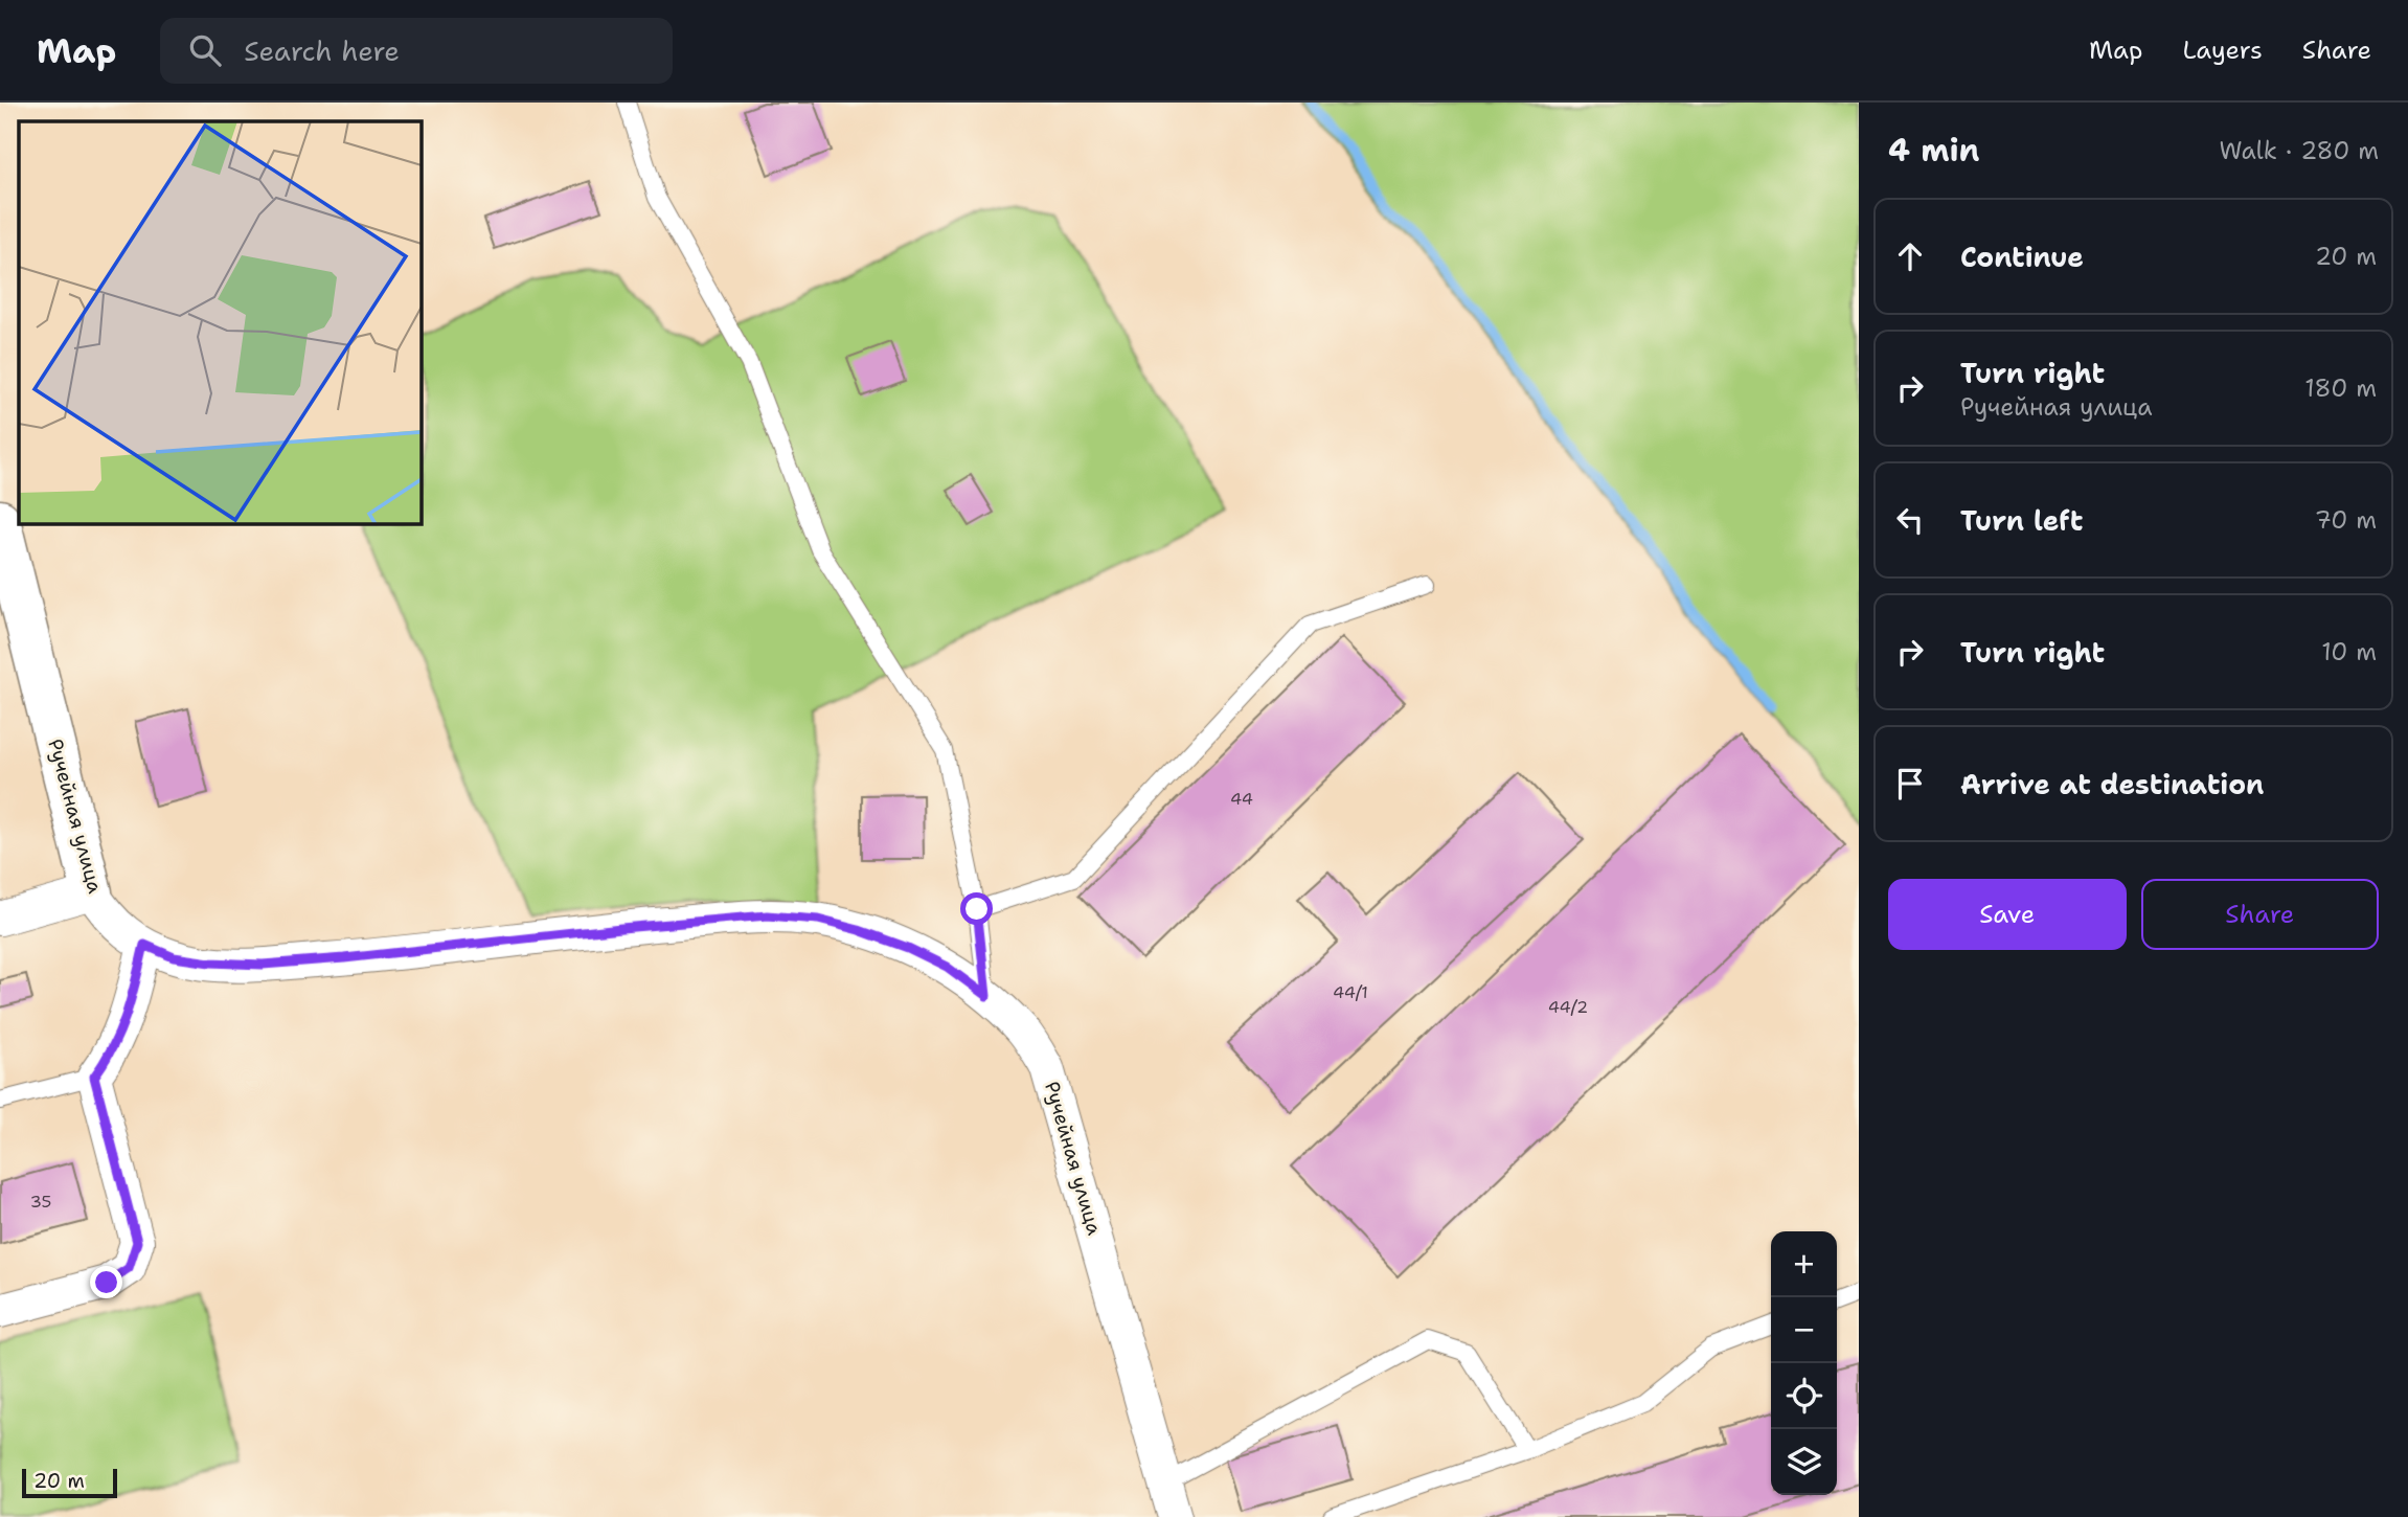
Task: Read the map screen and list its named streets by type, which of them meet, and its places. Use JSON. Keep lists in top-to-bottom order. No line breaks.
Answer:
{"streets":{"street":["Ручейная улица"]},"house_numbers":["44","44/1","44/2","35"],"scale_bar":"20 m","page":{"header":"Map","search":"Search here","nav":["Map","Layers","Share"],"heading":["4 min","Walk · 280 m"],"list":[["Continue","20 m"],["Turn right","Ручейная улица","180 m"],["Turn left","70 m"],["Turn right","10 m"],"Arrive at destination"],"buttons":["Save","Share"],"map_buttons":["+","−"],"scale":"20 m"}}
